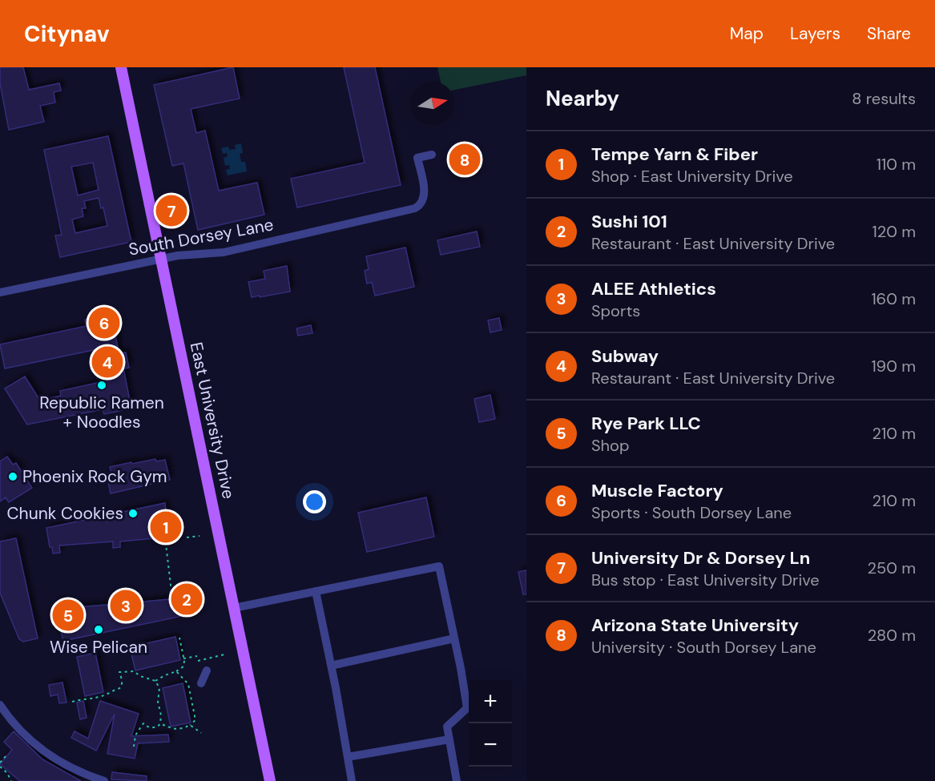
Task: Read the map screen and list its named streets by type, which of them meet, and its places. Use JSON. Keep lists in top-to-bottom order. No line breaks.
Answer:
{"streets":{"main road":["East University Drive"],"street":["South Dorsey Lane"]},"crossings":[["South Dorsey Lane","East University Drive"]],"places":["Republic Ramen + Noodles","Phoenix Rock Gym","Chunk Cookies","Wise Pelican"],"north":"right","page":{"header":"Citynav","nav":["Map","Layers","Share"],"heading":["Nearby","8 results"],"list":[{"mark":"1","name":"Tempe Yarn & Fiber","note":"Shop · East University Drive","value":"110 m"},{"mark":"2","name":"Sushi 101","note":"Restaurant · East University Drive","value":"120 m"},{"mark":"3","name":"ALEE Athletics","note":"Sports","value":"160 m"},{"mark":"4","name":"Subway","note":"Restaurant · East University Drive","value":"190 m"},{"mark":"5","name":"Rye Park LLC","note":"Shop","value":"210 m"},{"mark":"6","name":"Muscle Factory","note":"Sports · South Dorsey Lane","value":"210 m"},{"mark":"7","name":"University Dr & Dorsey Ln","note":"Bus stop · East University Drive","value":"250 m"},{"mark":"8","name":"Arizona State University","note":"University · South Dorsey Lane","value":"280 m"}],"pins":["8","7","6","4","1","2","3","5"],"map_buttons":["+","−"]}}
